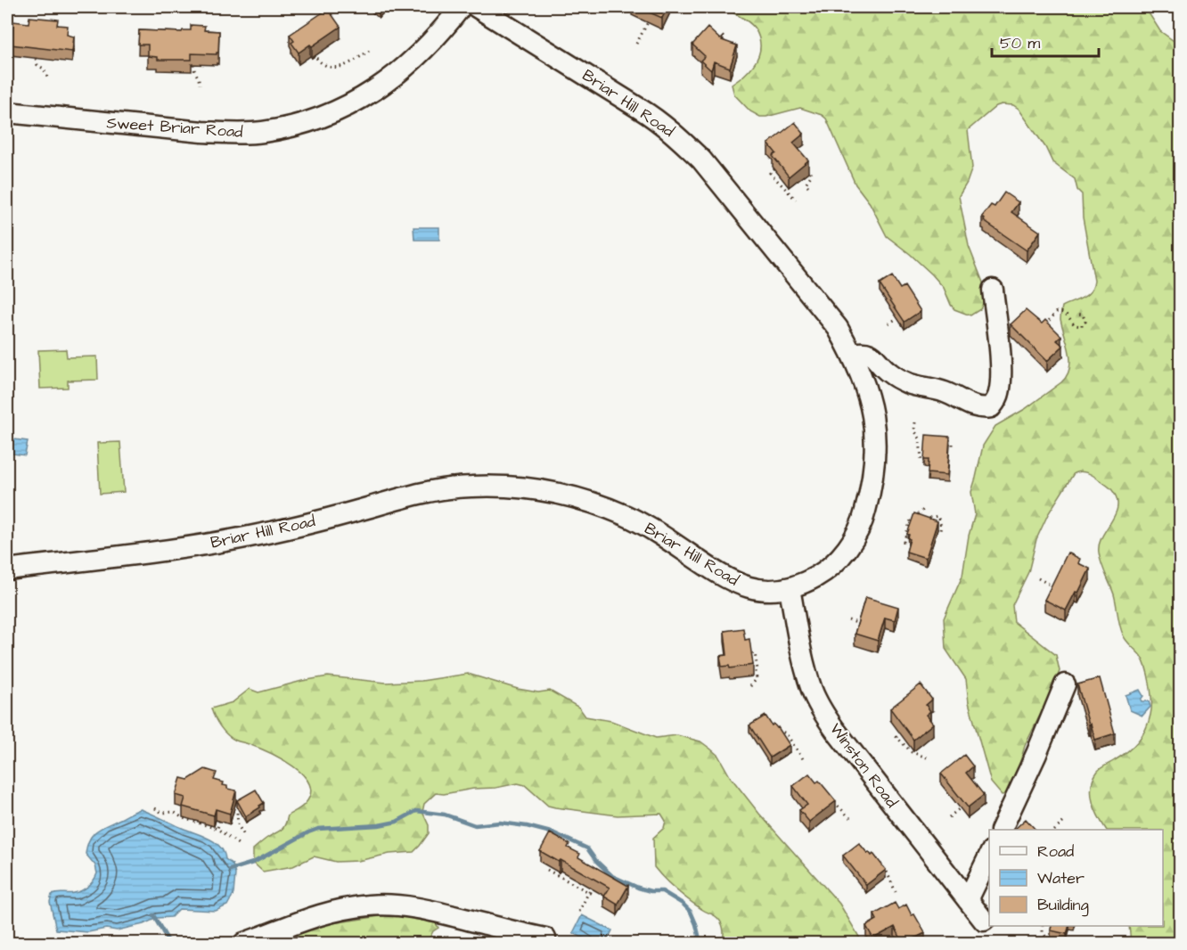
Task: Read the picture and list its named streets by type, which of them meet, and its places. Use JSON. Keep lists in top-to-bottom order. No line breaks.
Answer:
{"streets":{"street":["Briar Hill Road","Sweet Briar Road","Winston Road"]},"crossings":[["Briar Hill Road","Winston Road"]],"legend":["Road","Water","Building"],"scale_bar":"50 m"}
